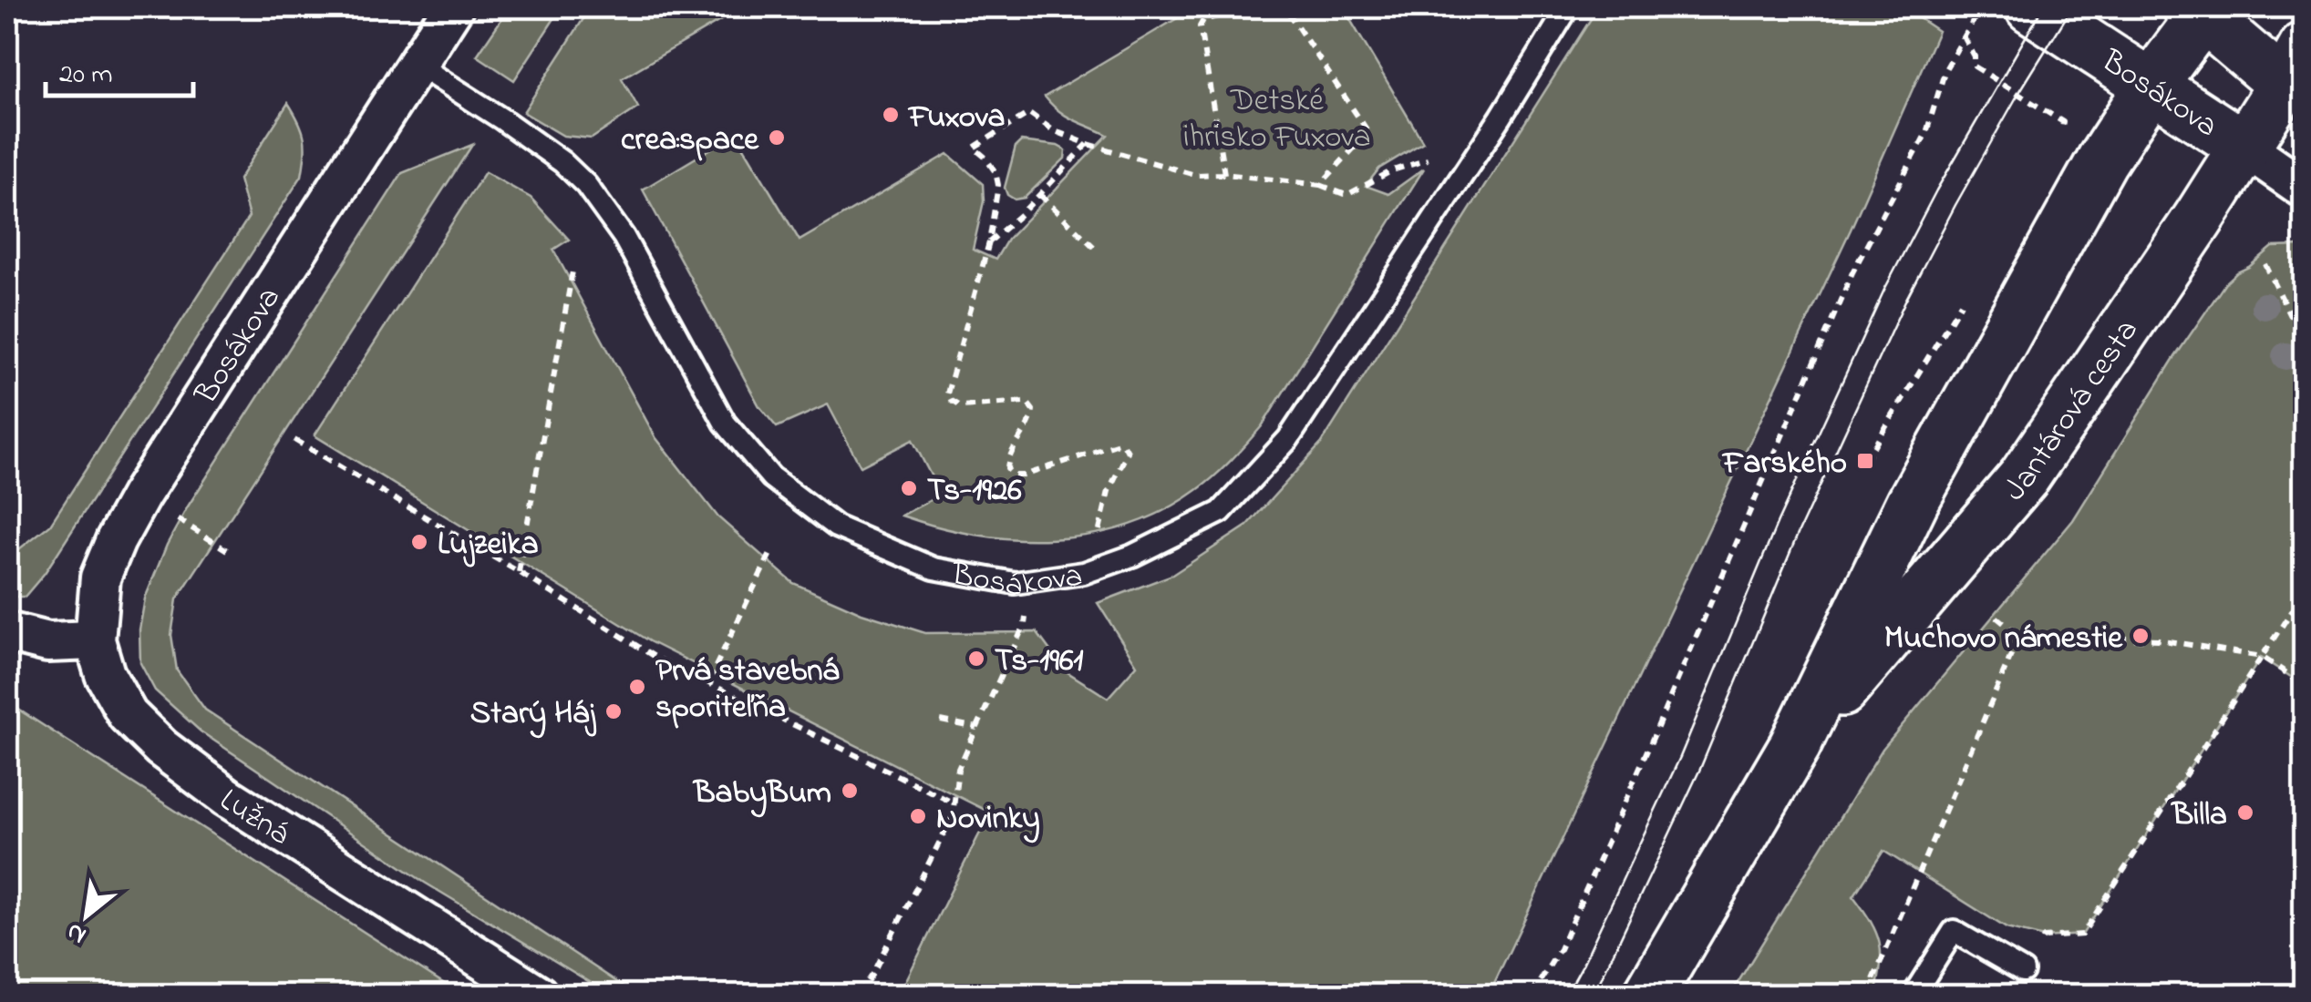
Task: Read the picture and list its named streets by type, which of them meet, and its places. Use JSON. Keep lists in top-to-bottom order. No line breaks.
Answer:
{"streets":{"street":["Bosákova","Jantárová cesta","Lužná"]},"crossings":[["Bosákova","Jantárová cesta"],["Bosákova","Lužná"]],"parks":["Detské ihrisko Fuxova"],"places":{"other":["Fuxova","crea:space","Ts-1926","Lujzeika","Muchovo námestie","Ts-1961","Prvá stavebná sporiteľňa","Starý Háj","BabyBum","Billa","Novinky"],"transit":["Farského"]},"scale_bar":"20 m","north":"bottom left"}
